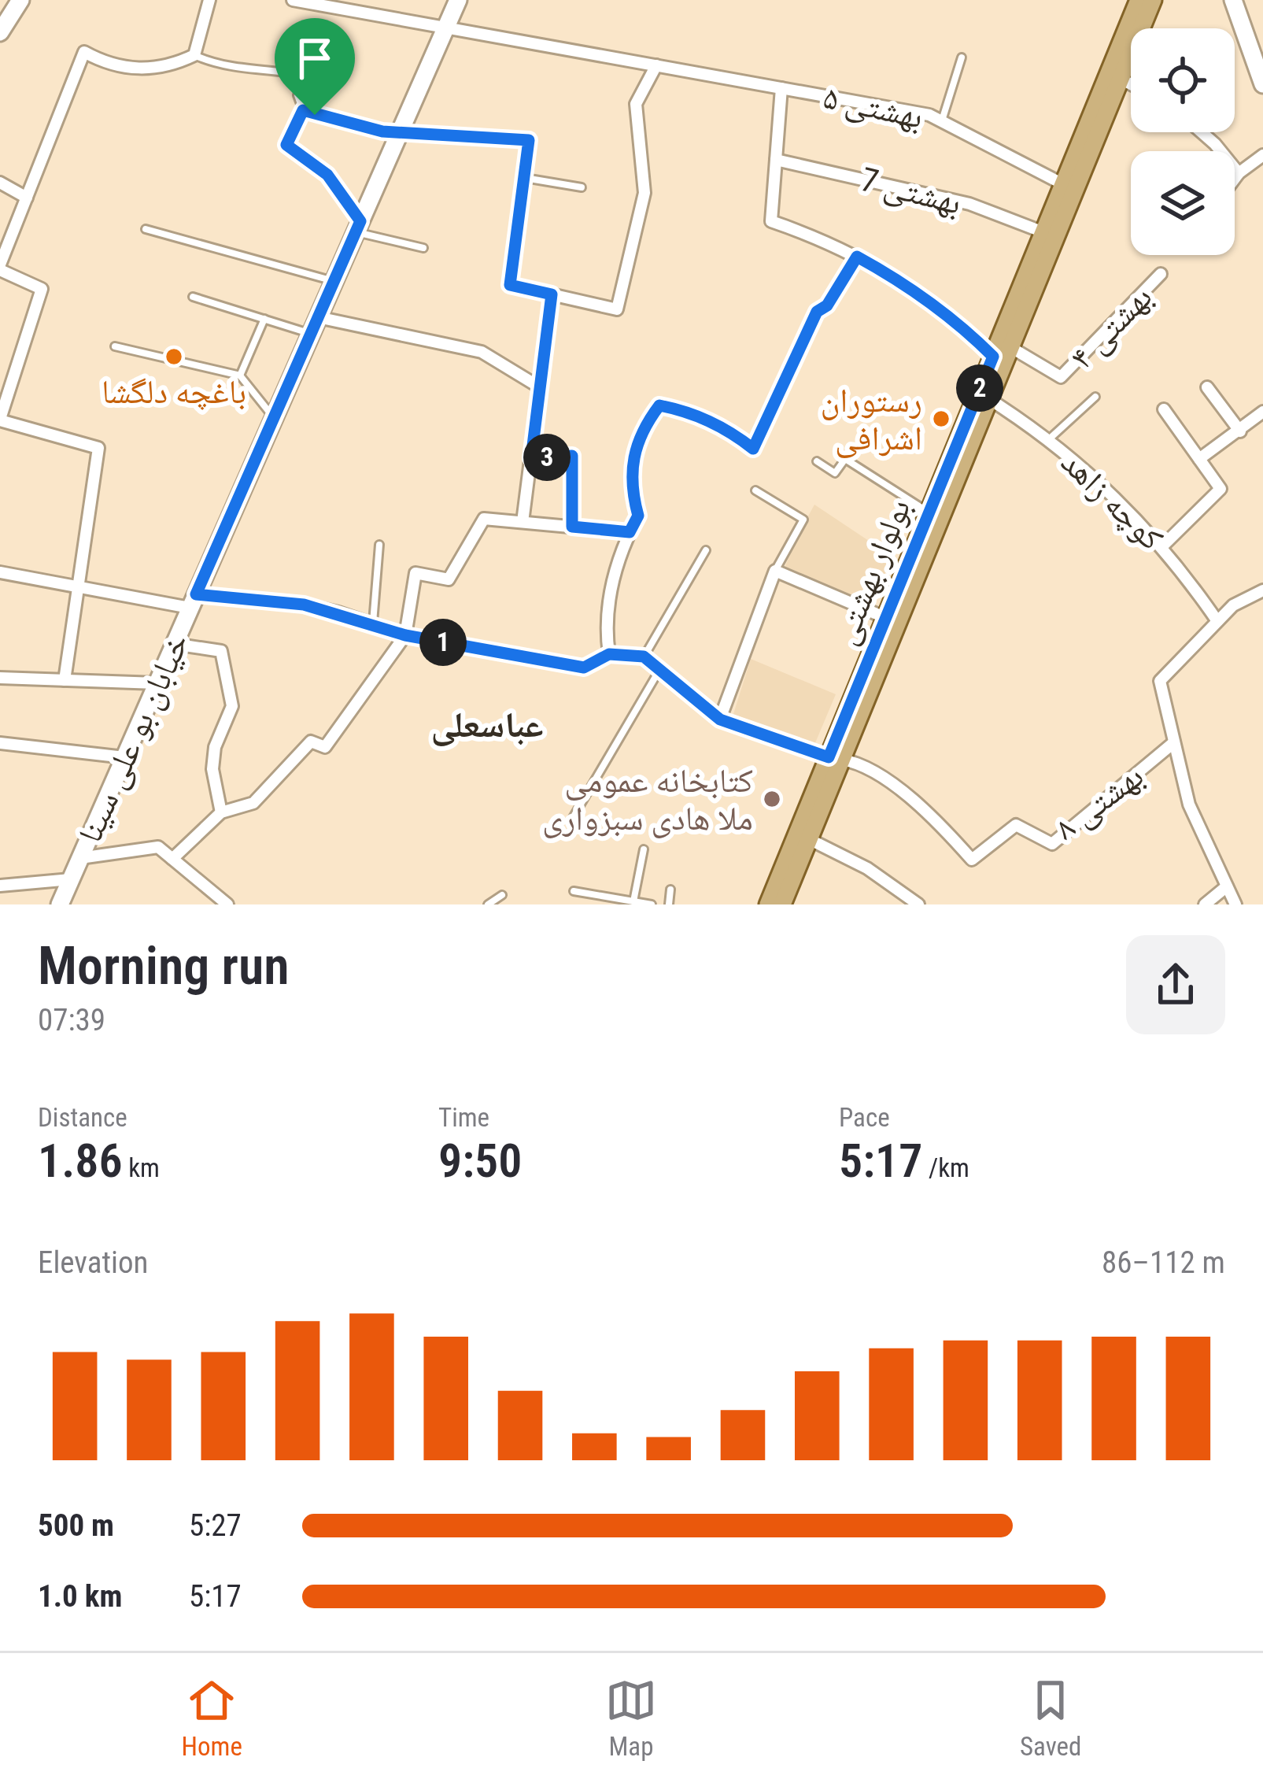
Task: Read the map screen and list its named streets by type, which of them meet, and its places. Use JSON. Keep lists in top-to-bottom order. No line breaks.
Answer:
{"streets":{"main road":["بولوار بهشتی","خیابان بو علی سینا"],"street":["بهشتی ۵","بهشتی 7","بهشتی ۴","کوچه زاهد","بهشتی ۸"]},"crossings":[["بهشتی ۵","بولوار بهشتی"],["بهشتی ۵","خیابان بو علی سینا"],["بهشتی 7","بولوار بهشتی"],["بهشتی ۴","بولوار بهشتی"],["کوچه زاهد","بولوار بهشتی"],["بولوار بهشتی","بهشتی ۸"]],"districts":["عباسعلی"],"places":["باغچه دلگشا","رستوران اشرافی","کتابخانه عمومی ملا هادی سبزواری"],"page":{"pins":["2","3","1"],"heading":["Morning run","07:39"],"stats":[["Distance","1.86 km"],["Time","9:50"],["Pace","5:17 /km"]],"chart":["Elevation","86–112 m"],"list":[{"name":"500 m","note":"5:27"},{"name":"1.0 km","note":"5:17"}],"tabs":["Home","Map","Saved"]}}
